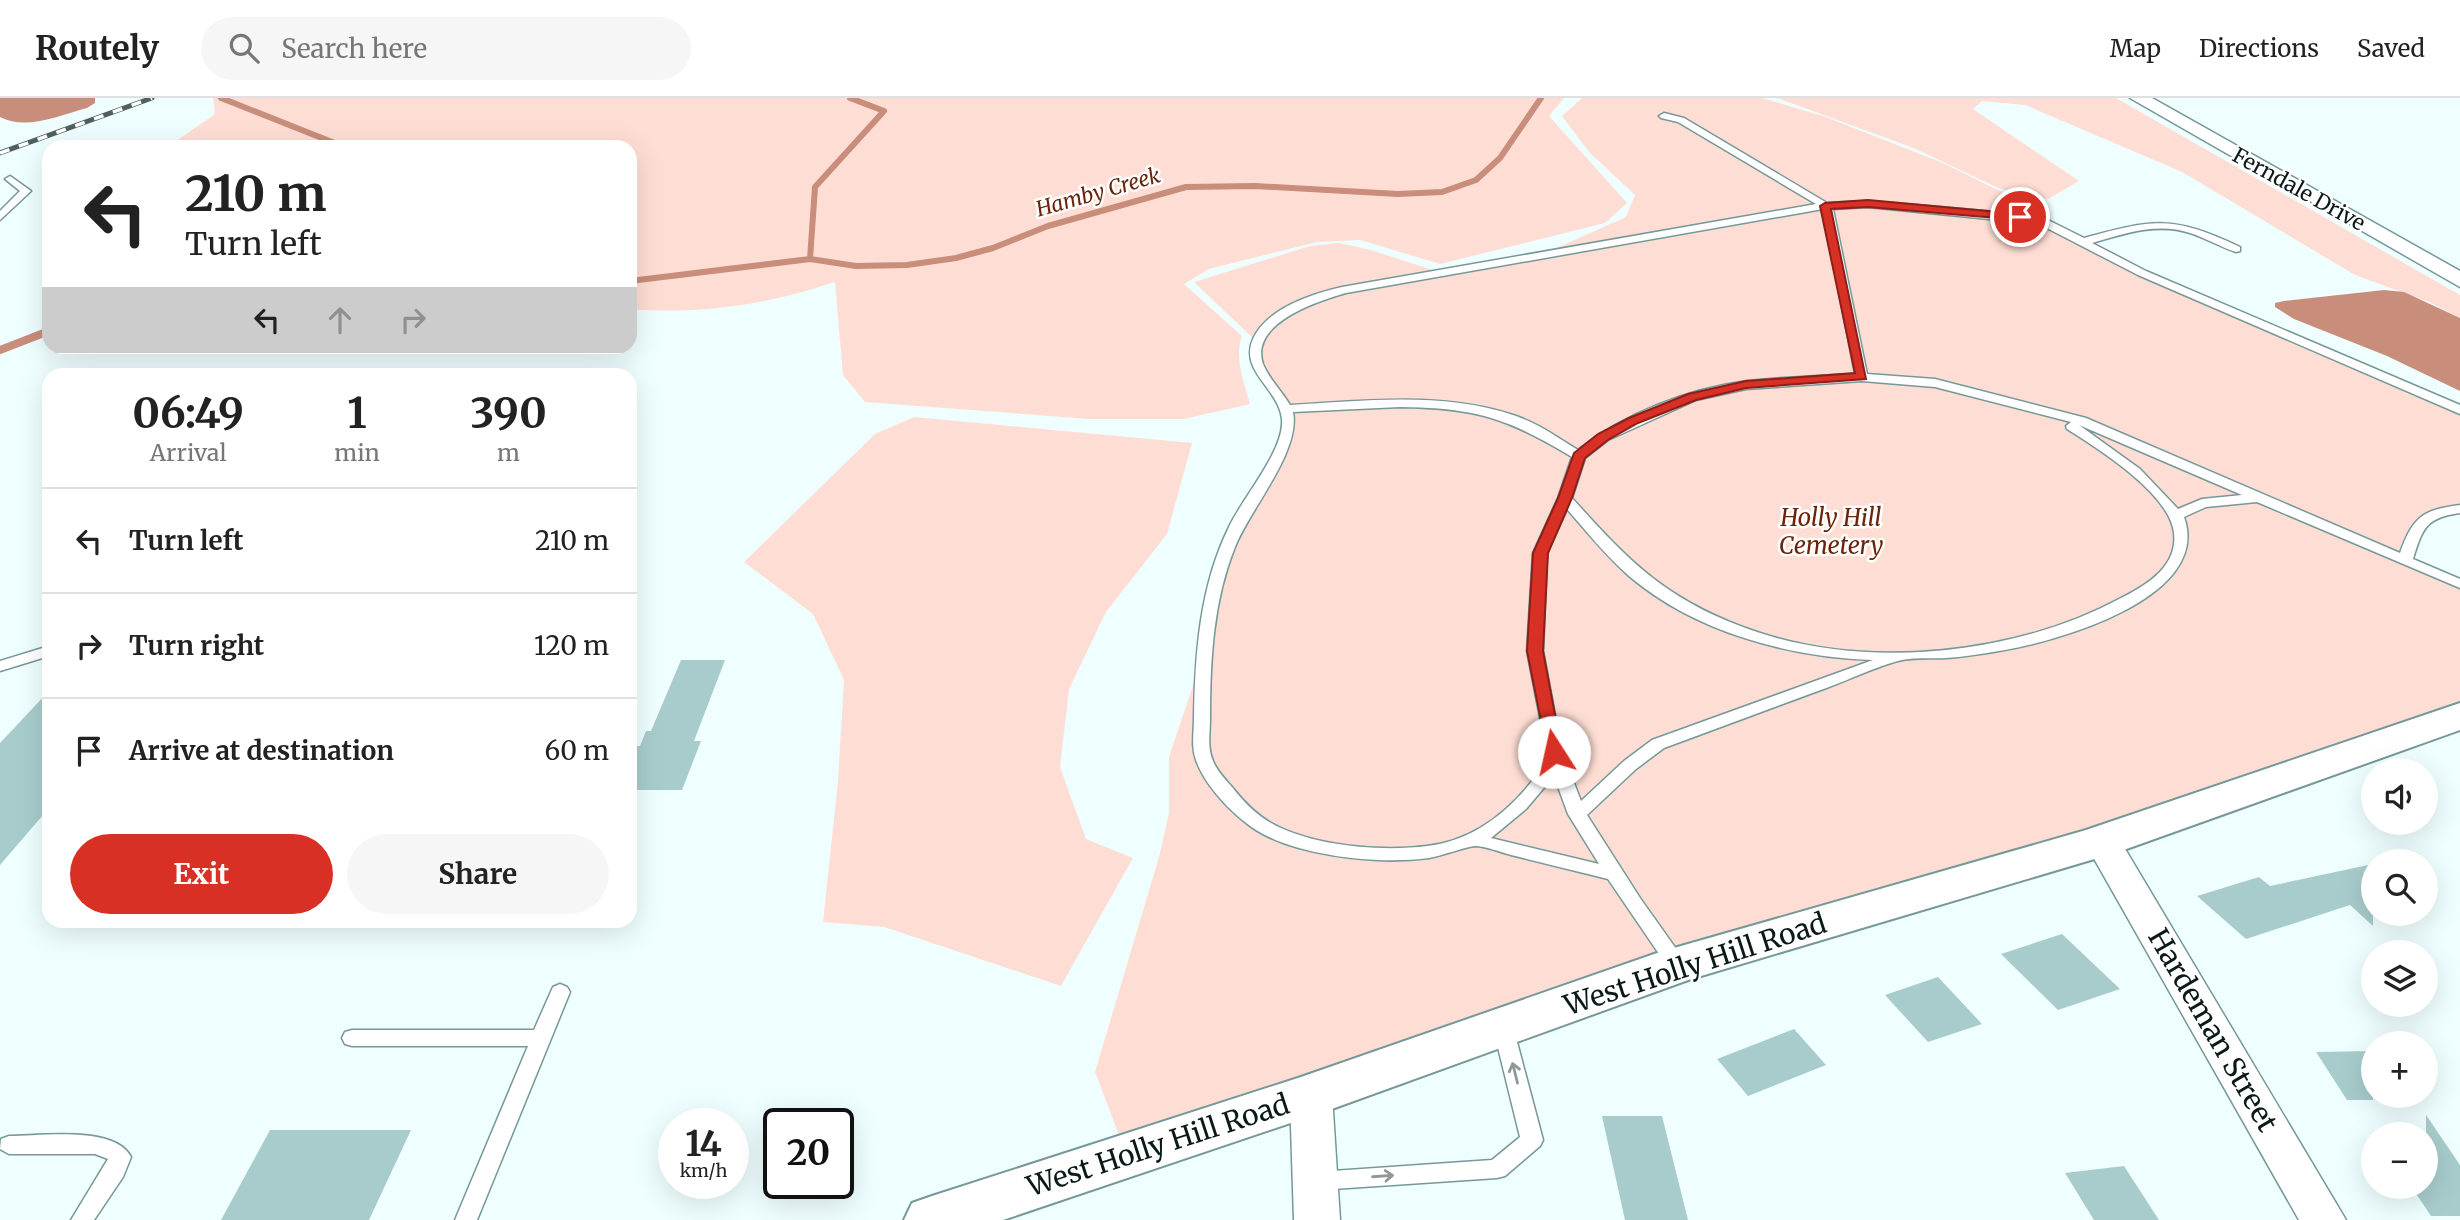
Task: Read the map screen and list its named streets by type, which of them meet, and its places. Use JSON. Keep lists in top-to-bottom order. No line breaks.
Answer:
{"streets":{"street":["Ferndale Drive","West Holly Hill Road","Hardeman Street"]},"crossings":[["West Holly Hill Road","Hardeman Street"]],"water":["Hamby Creek"],"parks":["Holly Hill Cemetery"],"page":{"header":"Routely","search":"Search here","nav":["Map","Directions","Saved"],"turn":["210 m","Turn left"],"eta":["06:49","Arrival","1","min","390","m"],"list":[{"name":"Turn left","value":"210 m"},{"name":"Turn right","value":"120 m"},{"name":"Arrive at destination","value":"60 m"}],"map_buttons":["+","−"],"buttons":["Exit","Share"],"speed":"14 km/h","limit":"20"}}
